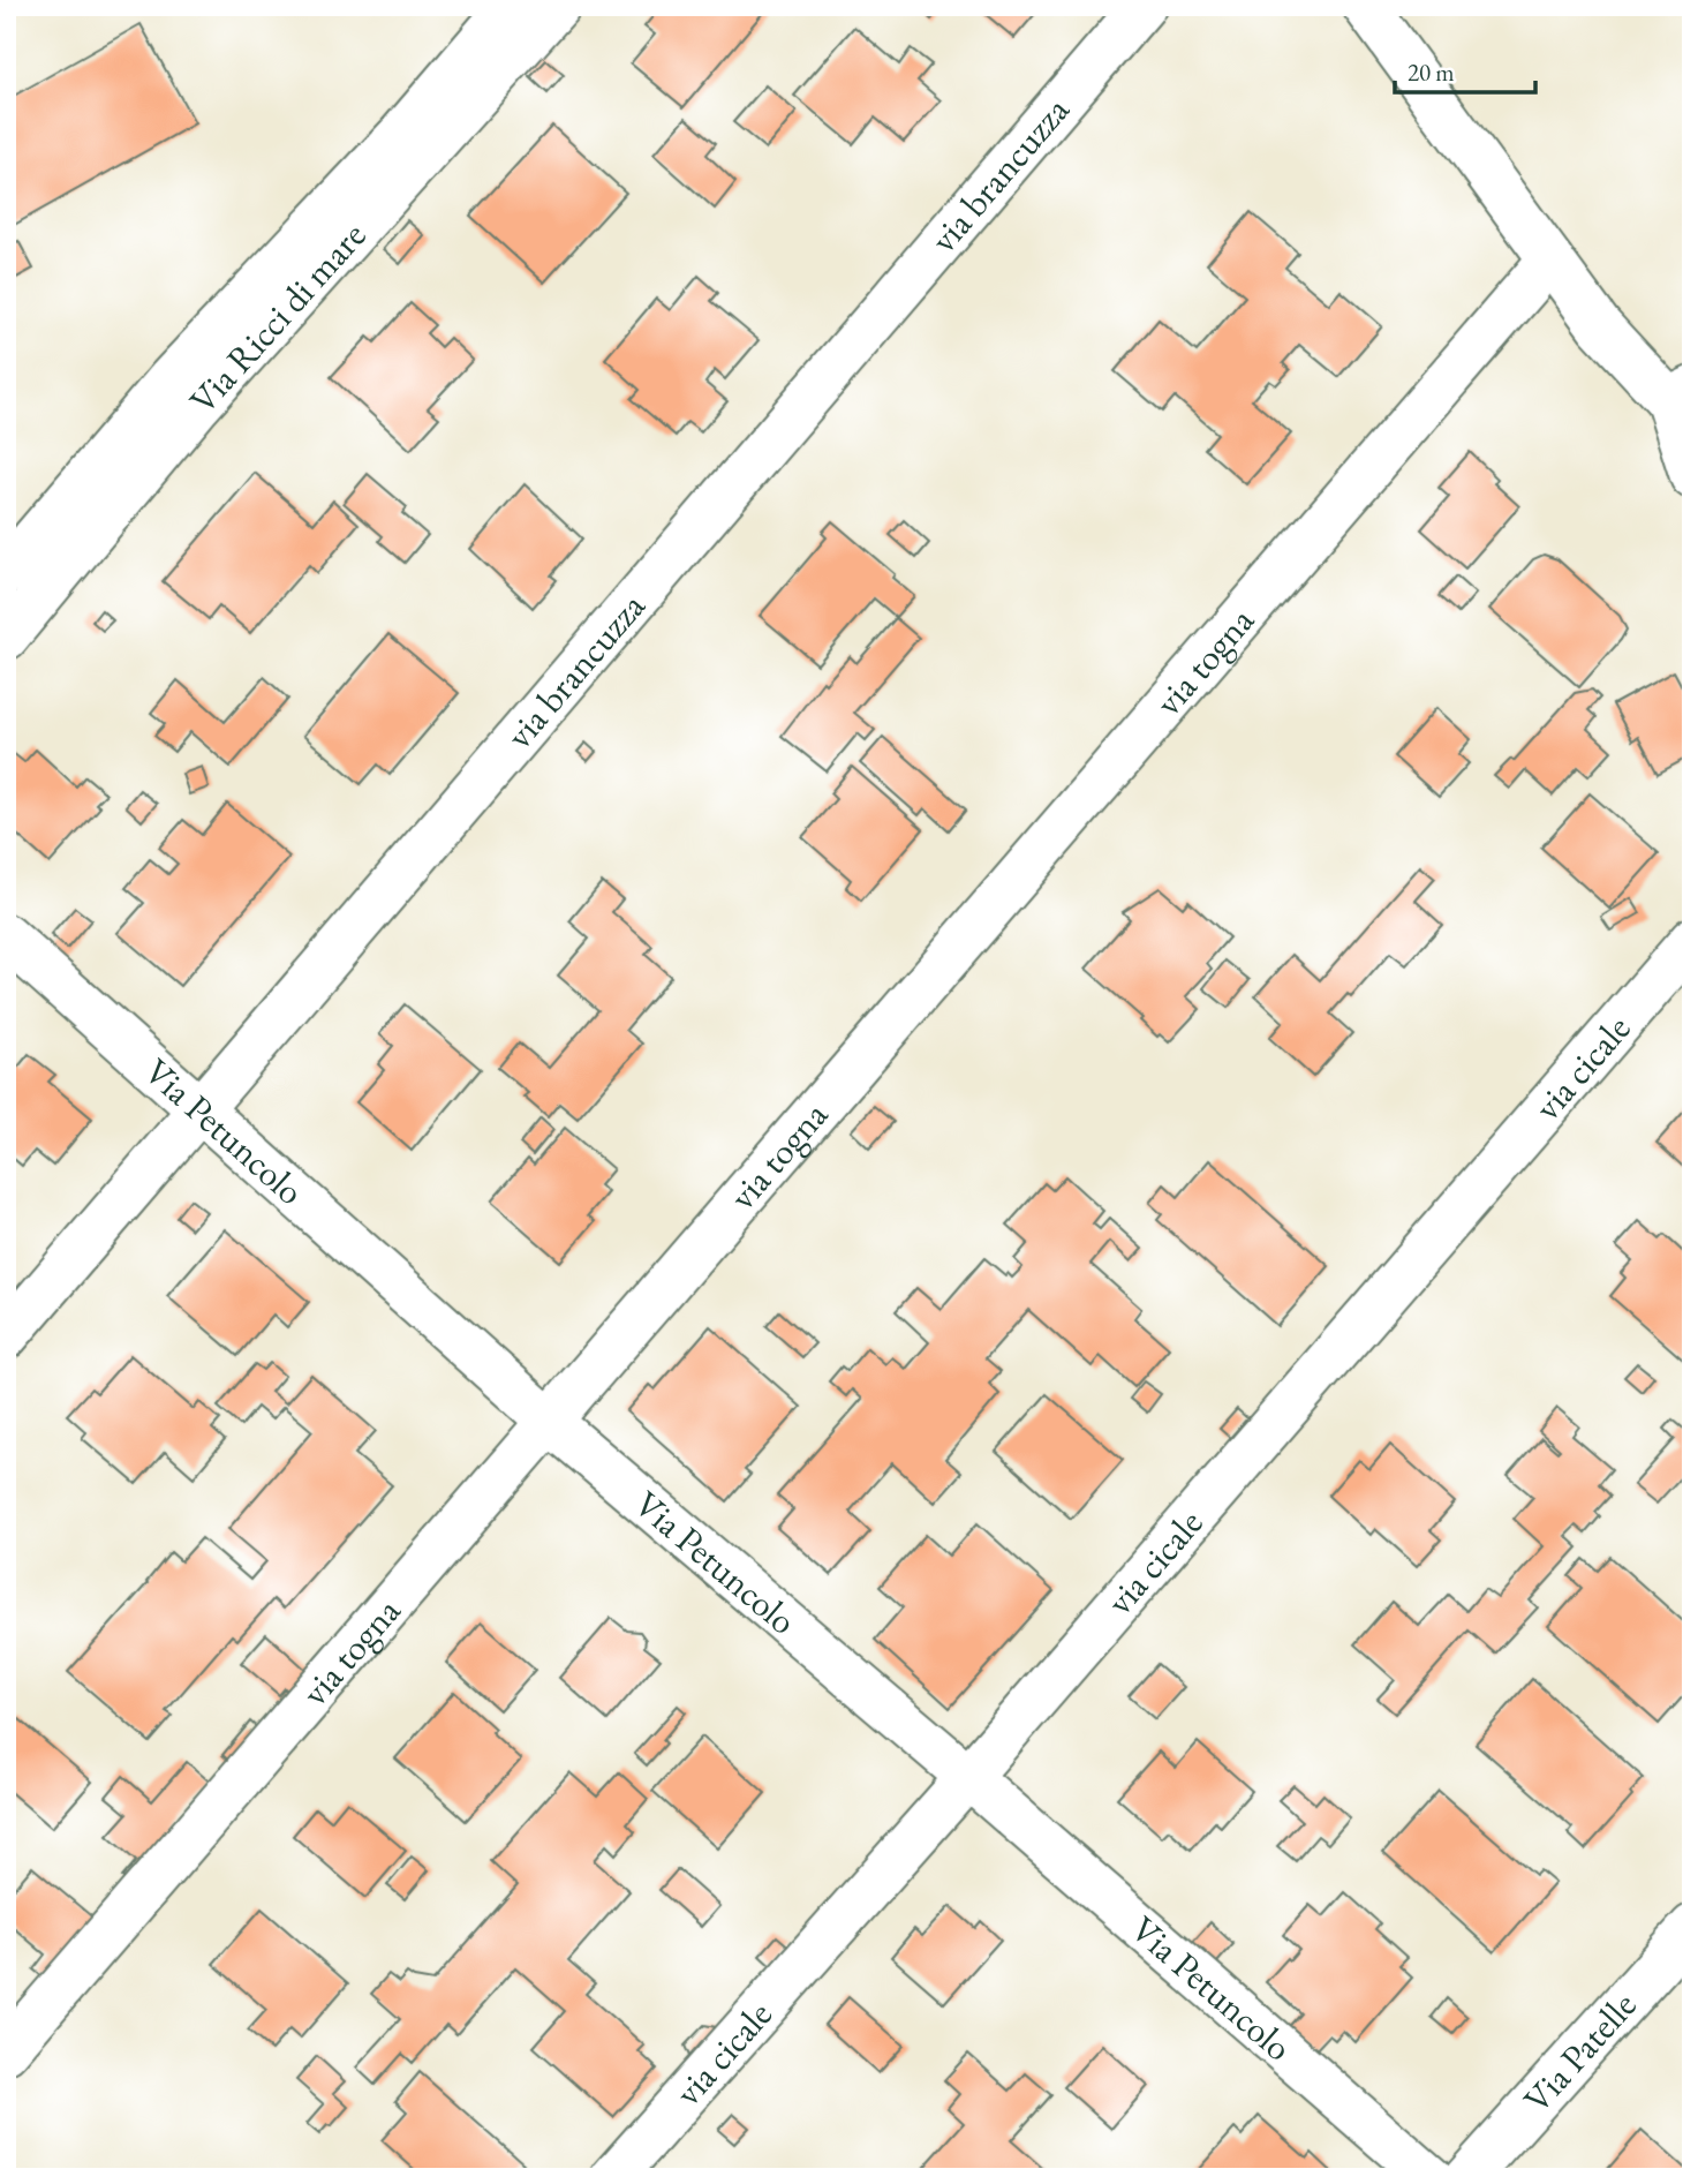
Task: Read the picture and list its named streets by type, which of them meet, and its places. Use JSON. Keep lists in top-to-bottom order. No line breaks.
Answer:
{"streets":{"street":["via brancuzza","Via Ricci di mare","via togna","via cicale","Via Petuncolo","Via Patelle"]},"crossings":[["via brancuzza","Via Petuncolo"],["via togna","Via Petuncolo"],["via cicale","Via Petuncolo"]],"scale_bar":"20 m"}
